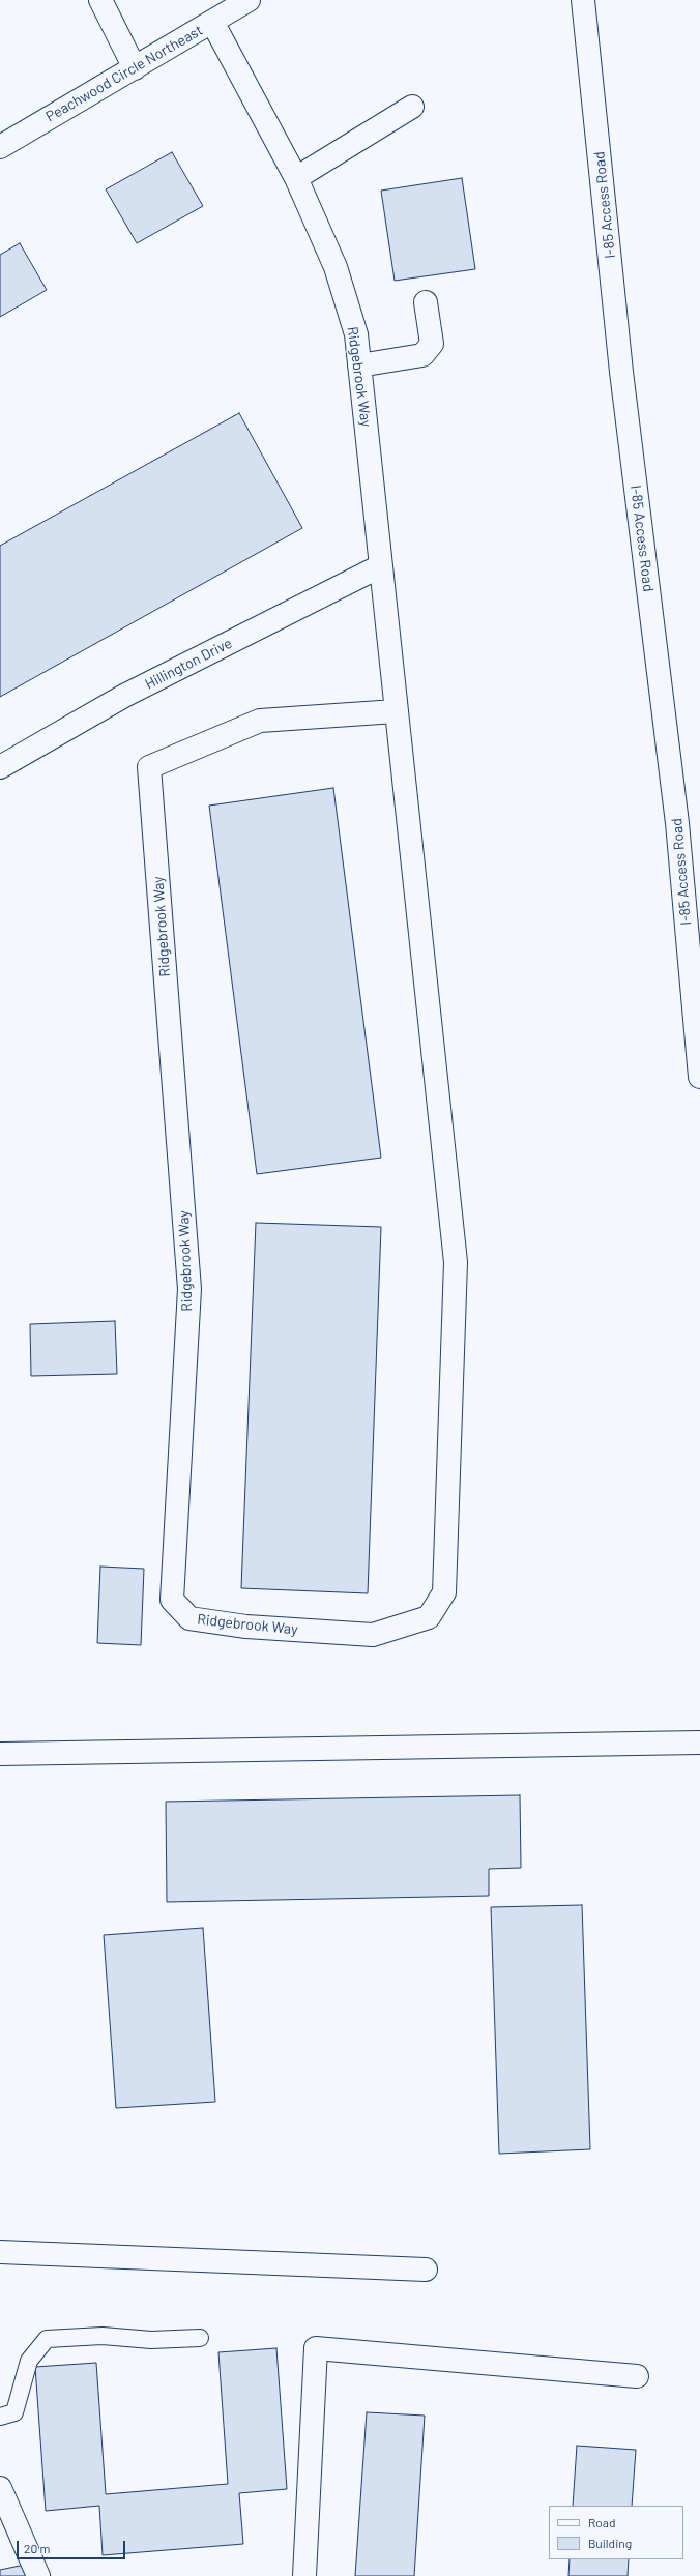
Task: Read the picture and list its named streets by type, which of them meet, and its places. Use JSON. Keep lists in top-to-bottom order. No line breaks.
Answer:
{"streets":{"street":["Peachwood Circle Northeast","I-85 Access Road","Ridgebrook Way","Hillington Drive"]},"crossings":[["Peachwood Circle Northeast","Ridgebrook Way"],["Ridgebrook Way","Hillington Drive"]],"legend":["Road","Building"],"scale_bar":"20 m"}
